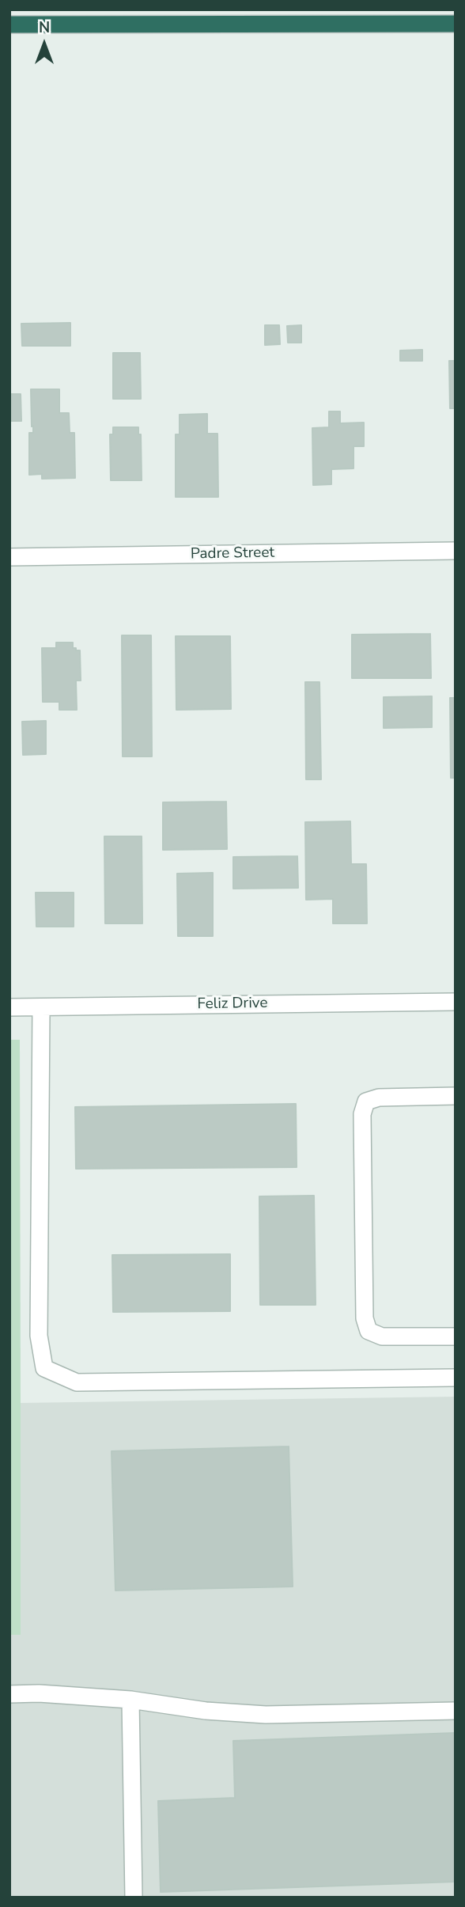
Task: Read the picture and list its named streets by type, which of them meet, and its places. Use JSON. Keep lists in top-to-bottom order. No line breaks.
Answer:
{"streets":{"street":["Padre Street","Feliz Drive"]},"north":"top"}
